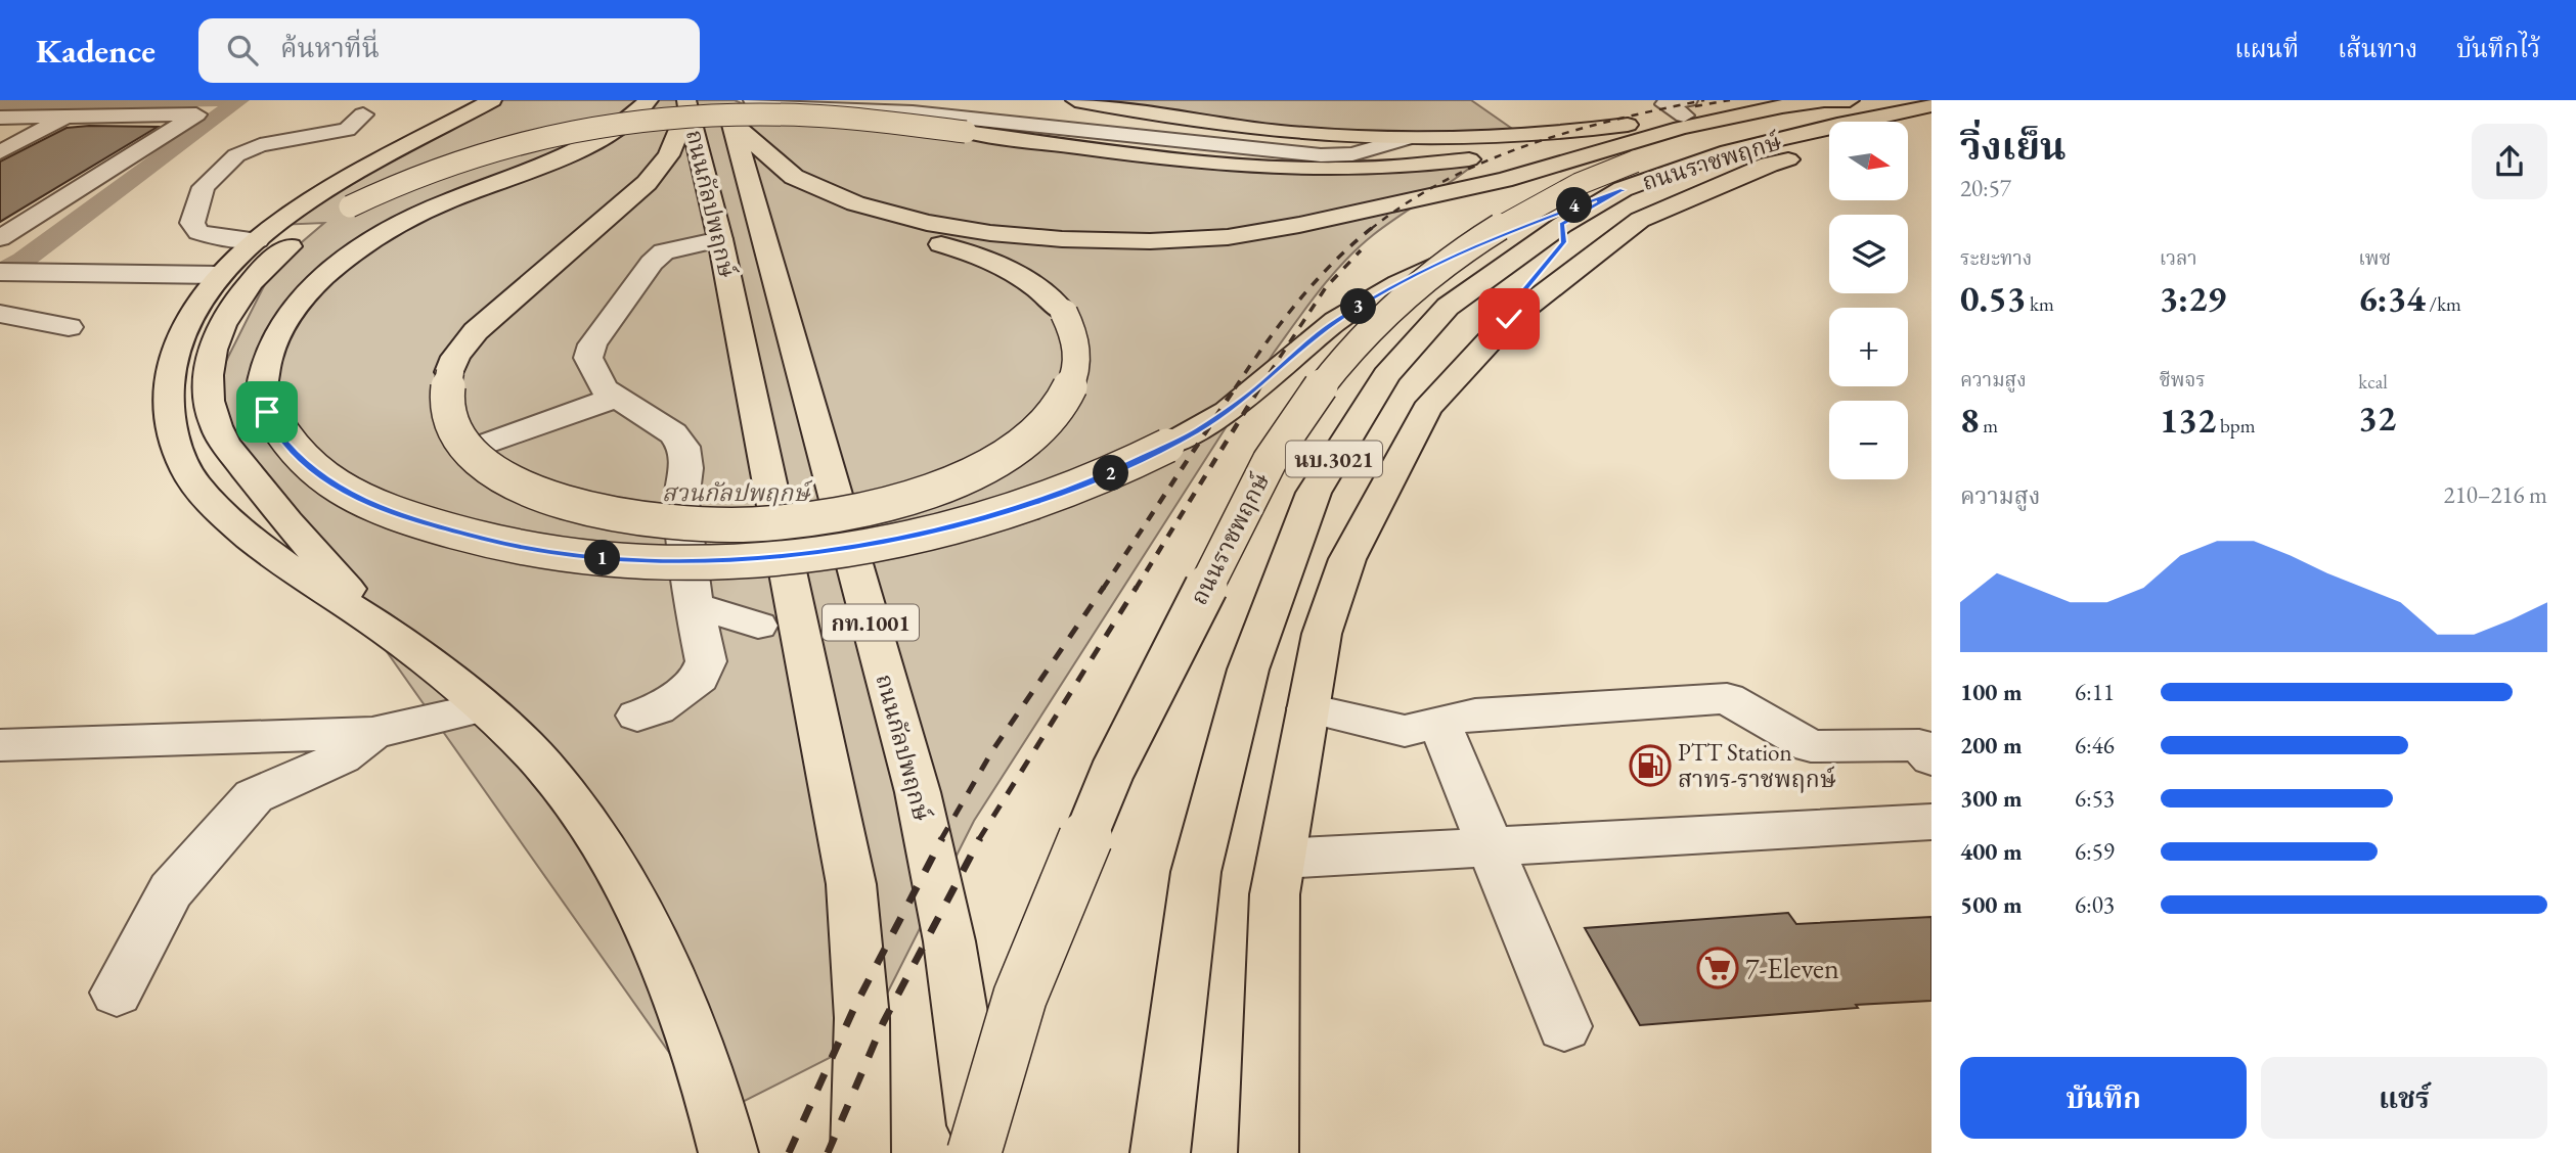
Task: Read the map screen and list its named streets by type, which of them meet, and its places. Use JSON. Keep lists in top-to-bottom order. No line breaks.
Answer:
{"streets":{"main road":["ถนนราชพฤกษ์","ถนนกัลปพฤกษ์","นบ.3021","กท.1001"]},"parks":["สวนกัลปพฤกษ์"],"places":{"fuel station":["PTT Station สาทร-ราชพฤกษ์"],"supermarket":["7-Eleven"]},"north":"right","page":{"header":"Kadence","search":"ค้นหาที่นี่","nav":["แผนที่","เส้นทาง","บันทึกไว้"],"heading":["วิ่งเย็น","20:57"],"map_buttons":["+","−"],"pins":["4","3","2","1"],"stats":[["ระยะทาง","0.53 km"],["เวลา","3:29"],["เพซ","6:34 /km"],["ความสูง","8 m"],["ชีพจร","132 bpm"],["kcal","32"]],"chart":["ความสูง","210–216 m"],"list":[{"name":"100 m","note":"6:11"},{"name":"200 m","note":"6:46"},{"name":"300 m","note":"6:53"},{"name":"400 m","note":"6:59"},{"name":"500 m","note":"6:03"}],"buttons":["บันทึก","แชร์"]}}
